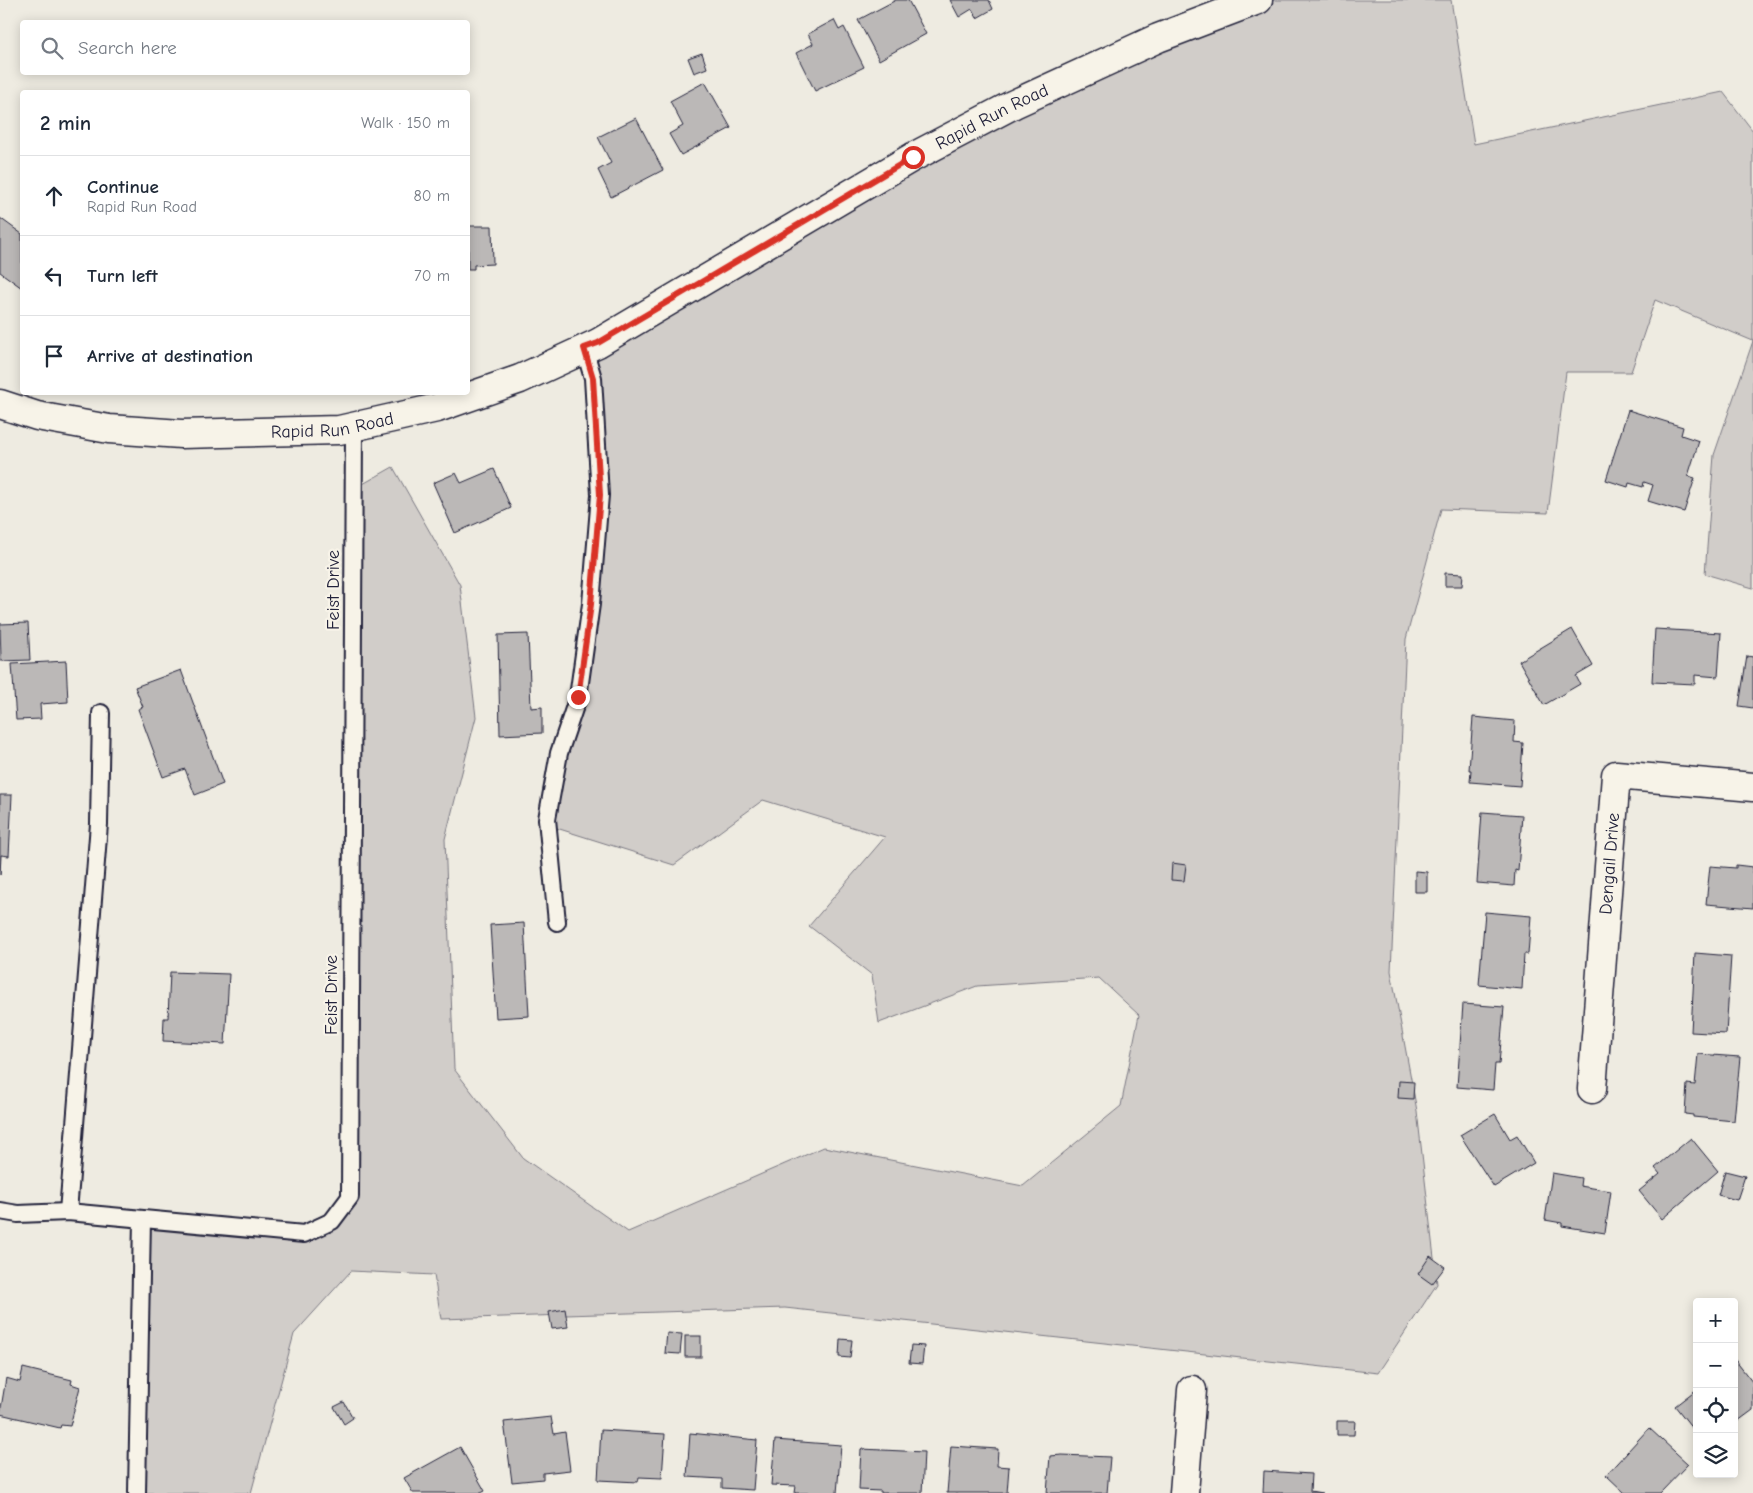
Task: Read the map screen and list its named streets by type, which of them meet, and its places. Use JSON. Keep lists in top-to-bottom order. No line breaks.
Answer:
{"streets":{"street":["Rapid Run Road","Dengail Drive"],"lane":["Feist Drive"]},"crossings":[["Rapid Run Road","Feist Drive"]],"page":{"search":"Search here","heading":["2 min","Walk · 150 m"],"list":[["Continue","Rapid Run Road","80 m"],["Turn left","70 m"],"Arrive at destination"],"map_buttons":["+","−"]}}
